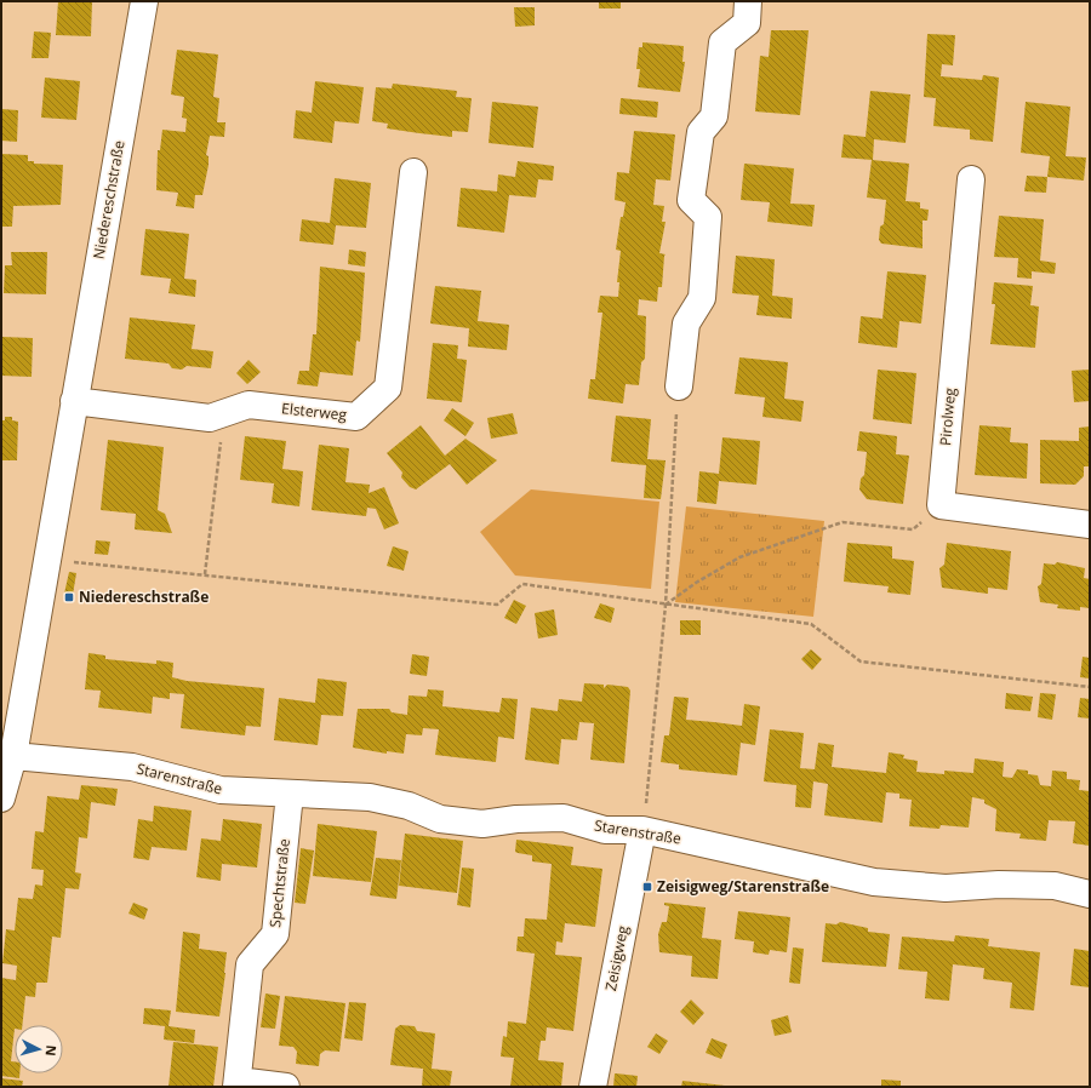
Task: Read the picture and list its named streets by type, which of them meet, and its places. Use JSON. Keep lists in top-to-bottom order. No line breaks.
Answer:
{"streets":{"street":["Niedereschstraße","Elsterweg","Pirolweg","Starenstraße","Spechtstraße","Zeisigweg"]},"crossings":[["Niedereschstraße","Elsterweg"],["Niedereschstraße","Starenstraße"],["Starenstraße","Spechtstraße"],["Starenstraße","Zeisigweg"]],"places":{"transit":["Niedereschstraße","Zeisigweg/Starenstraße"]},"north":"right"}
